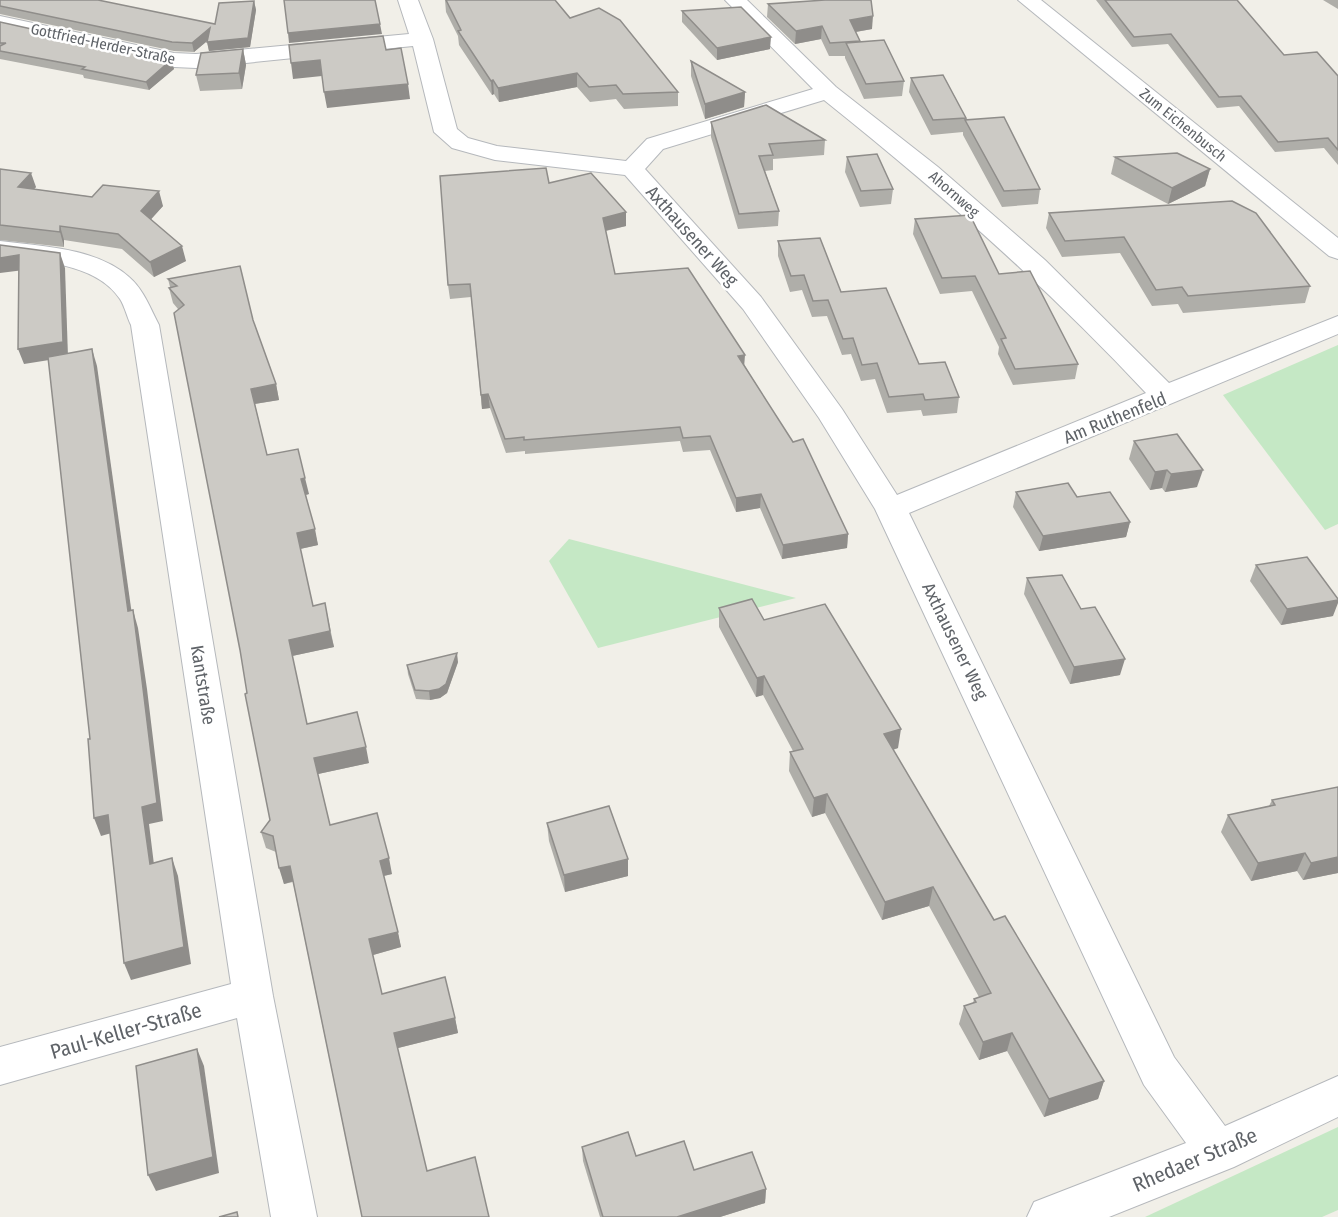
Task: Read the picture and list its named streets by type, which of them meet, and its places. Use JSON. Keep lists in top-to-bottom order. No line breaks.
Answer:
{"streets":{"street":["Gottfried-Herder-Straße","Zum Eichenbusch","Ahornweg","Axthausener Weg","Am Ruthenfeld","Kantstraße","Paul-Keller-Straße","Rhedaer Straße"]},"crossings":[["Gottfried-Herder-Straße","Axthausener Weg"],["Ahornweg","Axthausener Weg"],["Ahornweg","Am Ruthenfeld"],["Axthausener Weg","Am Ruthenfeld"],["Axthausener Weg","Rhedaer Straße"],["Kantstraße","Paul-Keller-Straße"]]}
